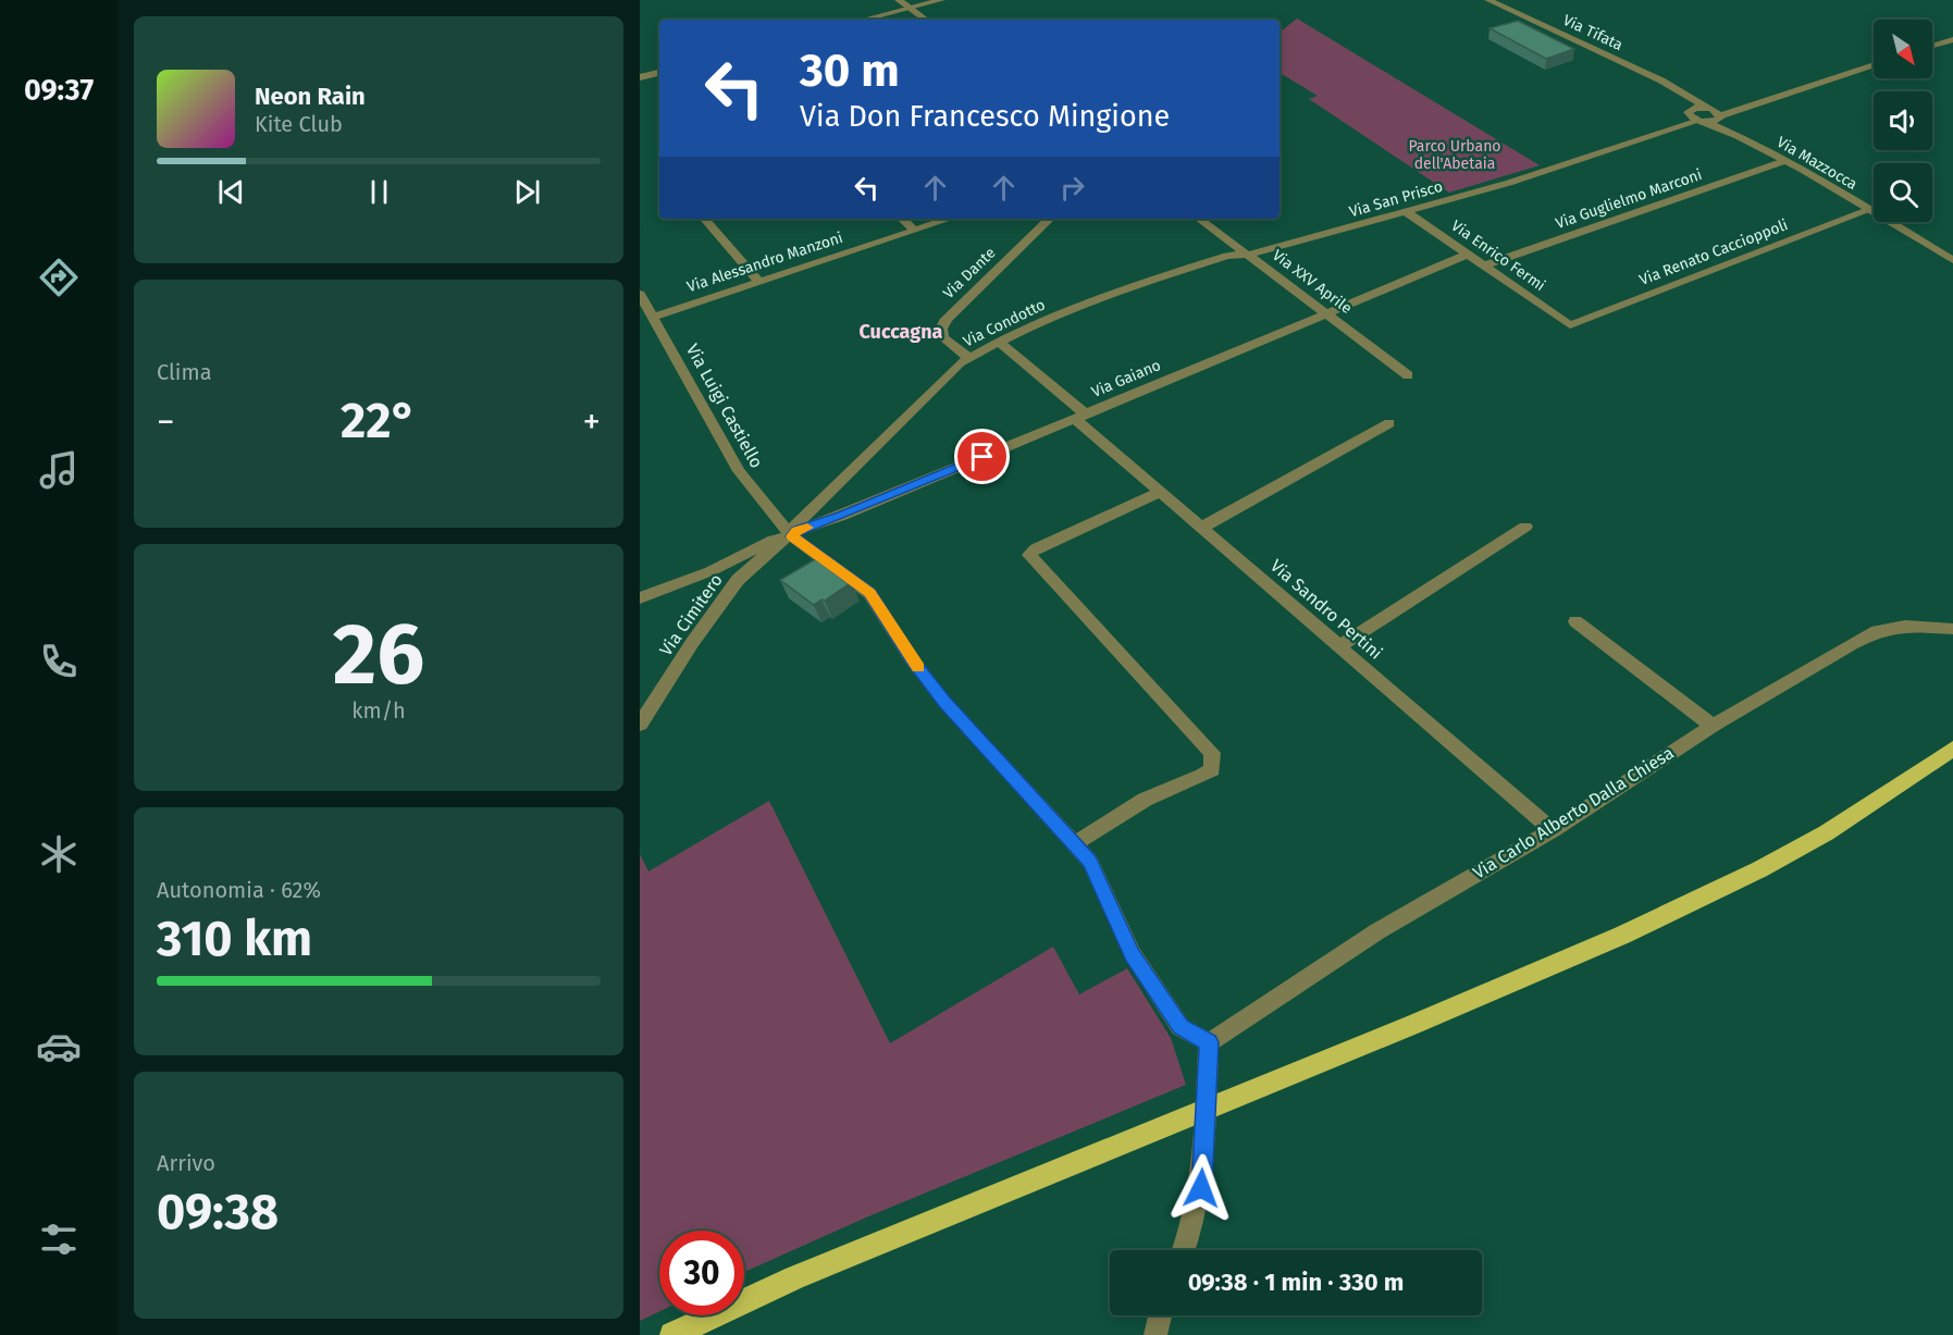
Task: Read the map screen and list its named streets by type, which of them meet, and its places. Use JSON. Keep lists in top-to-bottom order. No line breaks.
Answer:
{"streets":{"street":["Via Tifata","Via Mazzocca","Via San Prisco","Via Guglielmo Marconi","Via Renato Caccioppoli","Via Enrico Fermi","Via Alessandro Manzoni","Via Dante","Via XXV Aprile","Via Condotto","Via Gaiano","Via Luigi Castiello","Via Sandro Pertini","Via Cimitero","Via Carlo Alberto Dalla Chiesa"]},"crossings":[["Via Tifata","Via Mazzocca"],["Via Tifata","Via San Prisco"],["Via Mazzocca","Via San Prisco"],["Via Mazzocca","Via Guglielmo Marconi"],["Via Mazzocca","Via Renato Caccioppoli"],["Via San Prisco","Via Enrico Fermi"],["Via San Prisco","Via XXV Aprile"],["Via San Prisco","Via Condotto"],["Via Guglielmo Marconi","Via Enrico Fermi"],["Via Renato Caccioppoli","Via Enrico Fermi"],["Via Enrico Fermi","Via Gaiano"],["Via Alessandro Manzoni","Via Luigi Castiello"],["Via Dante","Via Condotto"],["Via XXV Aprile","Via Condotto"],["Via XXV Aprile","Via Gaiano"],["Via Condotto","Via Gaiano"],["Via Condotto","Via Luigi Castiello"],["Via Condotto","Via Sandro Pertini"],["Via Condotto","Via Cimitero"],["Via Gaiano","Via Luigi Castiello"],["Via Gaiano","Via Sandro Pertini"],["Via Gaiano","Via Cimitero"],["Via Luigi Castiello","Via Cimitero"],["Via Luigi Castiello","Via Carlo Alberto Dalla Chiesa"],["Via Sandro Pertini","Via Carlo Alberto Dalla Chiesa"]],"districts":["Cuccagna"],"parks":["Parco Urbano dell'Abetaia"],"north":"bottom right","page":{"tabs":"09:37","turn":["30 m","Via Don Francesco Mingione"],"song":["Neon Rain","Kite Club"],"tile":["Clima",["26","km/h"],["Autonomia · 62%","310 km"],["Arrivo","09:38"]],"heat":["−","22°","+"],"limit":"30","trip":"09:38 · 1 min · 330 m"}}
